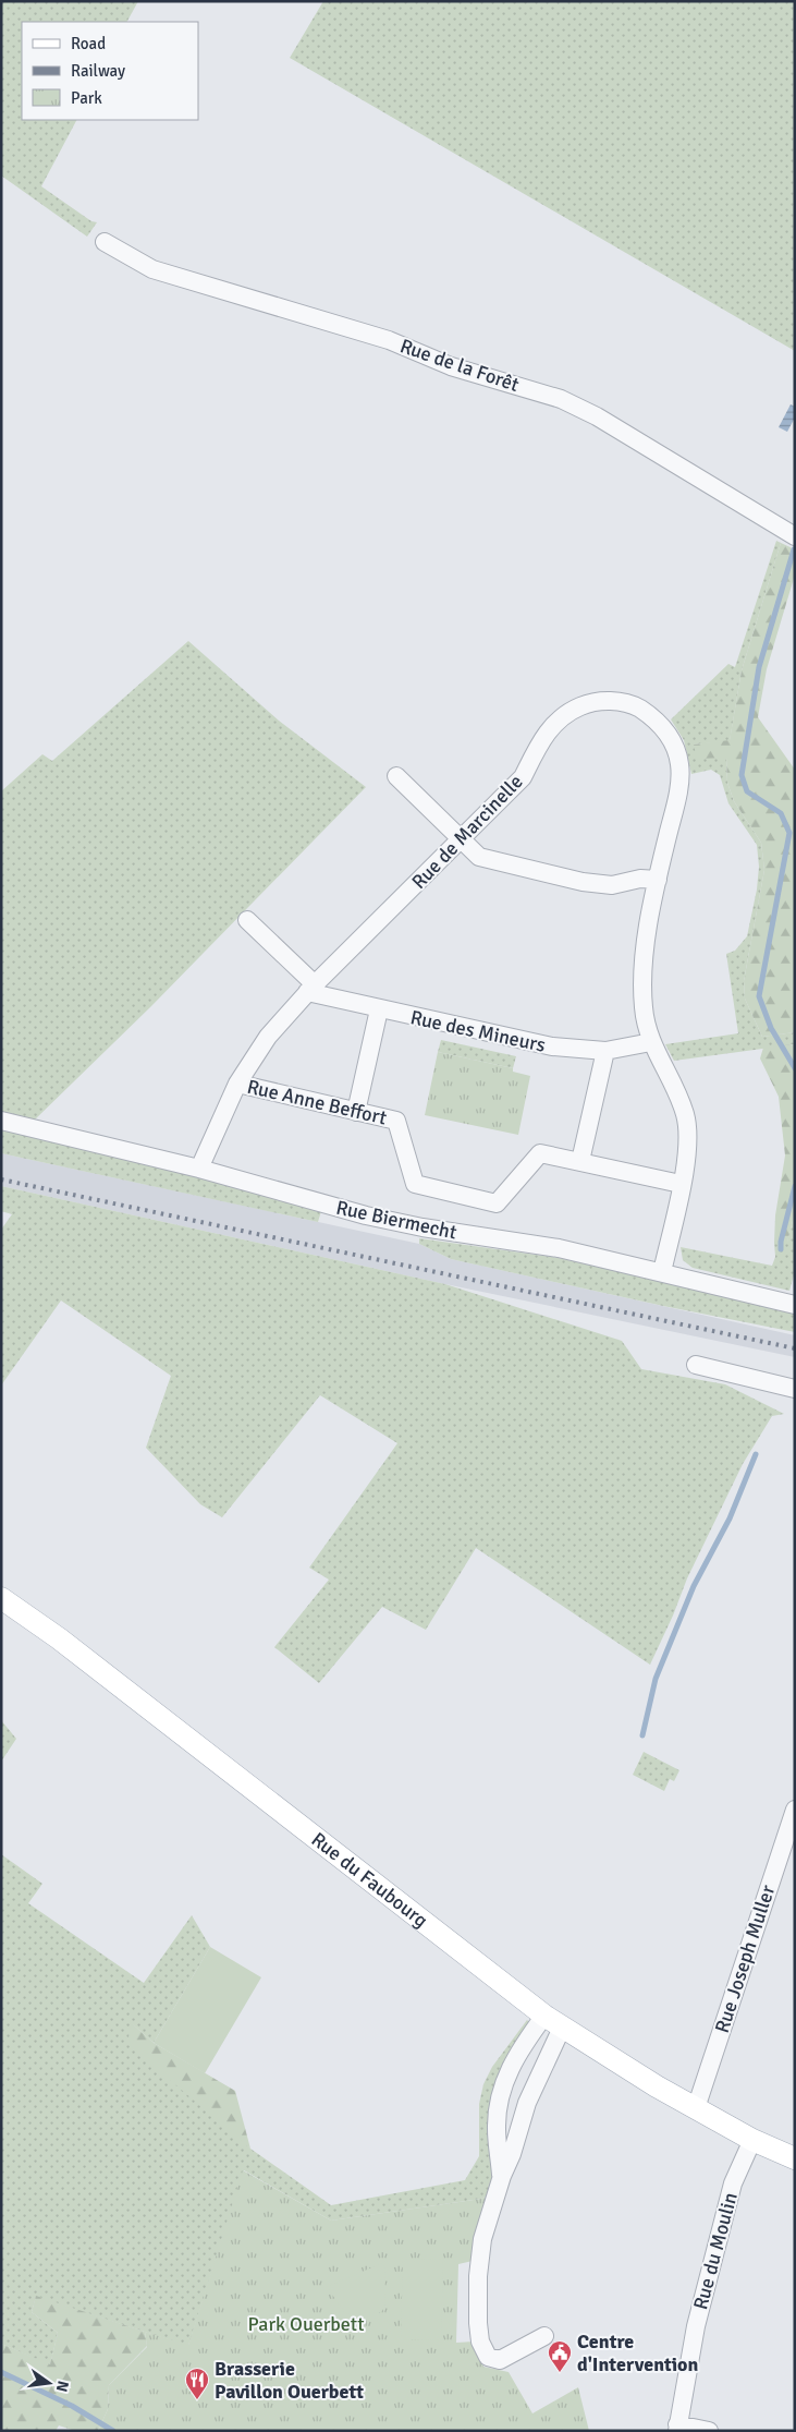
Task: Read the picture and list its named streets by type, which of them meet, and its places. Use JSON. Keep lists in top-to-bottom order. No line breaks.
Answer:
{"streets":{"main road":["Rue du Faubourg"],"street":["Rue de la Forêt","Rue de Marcinelle","Rue des Mineurs","Rue Anne Beffort","Rue Biermecht","Rue Joseph Muller","Rue du Moulin"]},"crossings":[["Rue de Marcinelle","Rue des Mineurs"],["Rue de Marcinelle","Rue Anne Beffort"],["Rue de Marcinelle","Rue Biermecht"],["Rue du Faubourg","Rue Joseph Muller"],["Rue du Faubourg","Rue du Moulin"]],"parks":["Park Ouerbett"],"places":{"public building":["Centre d'Intervention"],"restaurant":["Brasserie Pavillon Ouerbett"]},"legend":["Road","Railway","Park"],"north":"right"}
